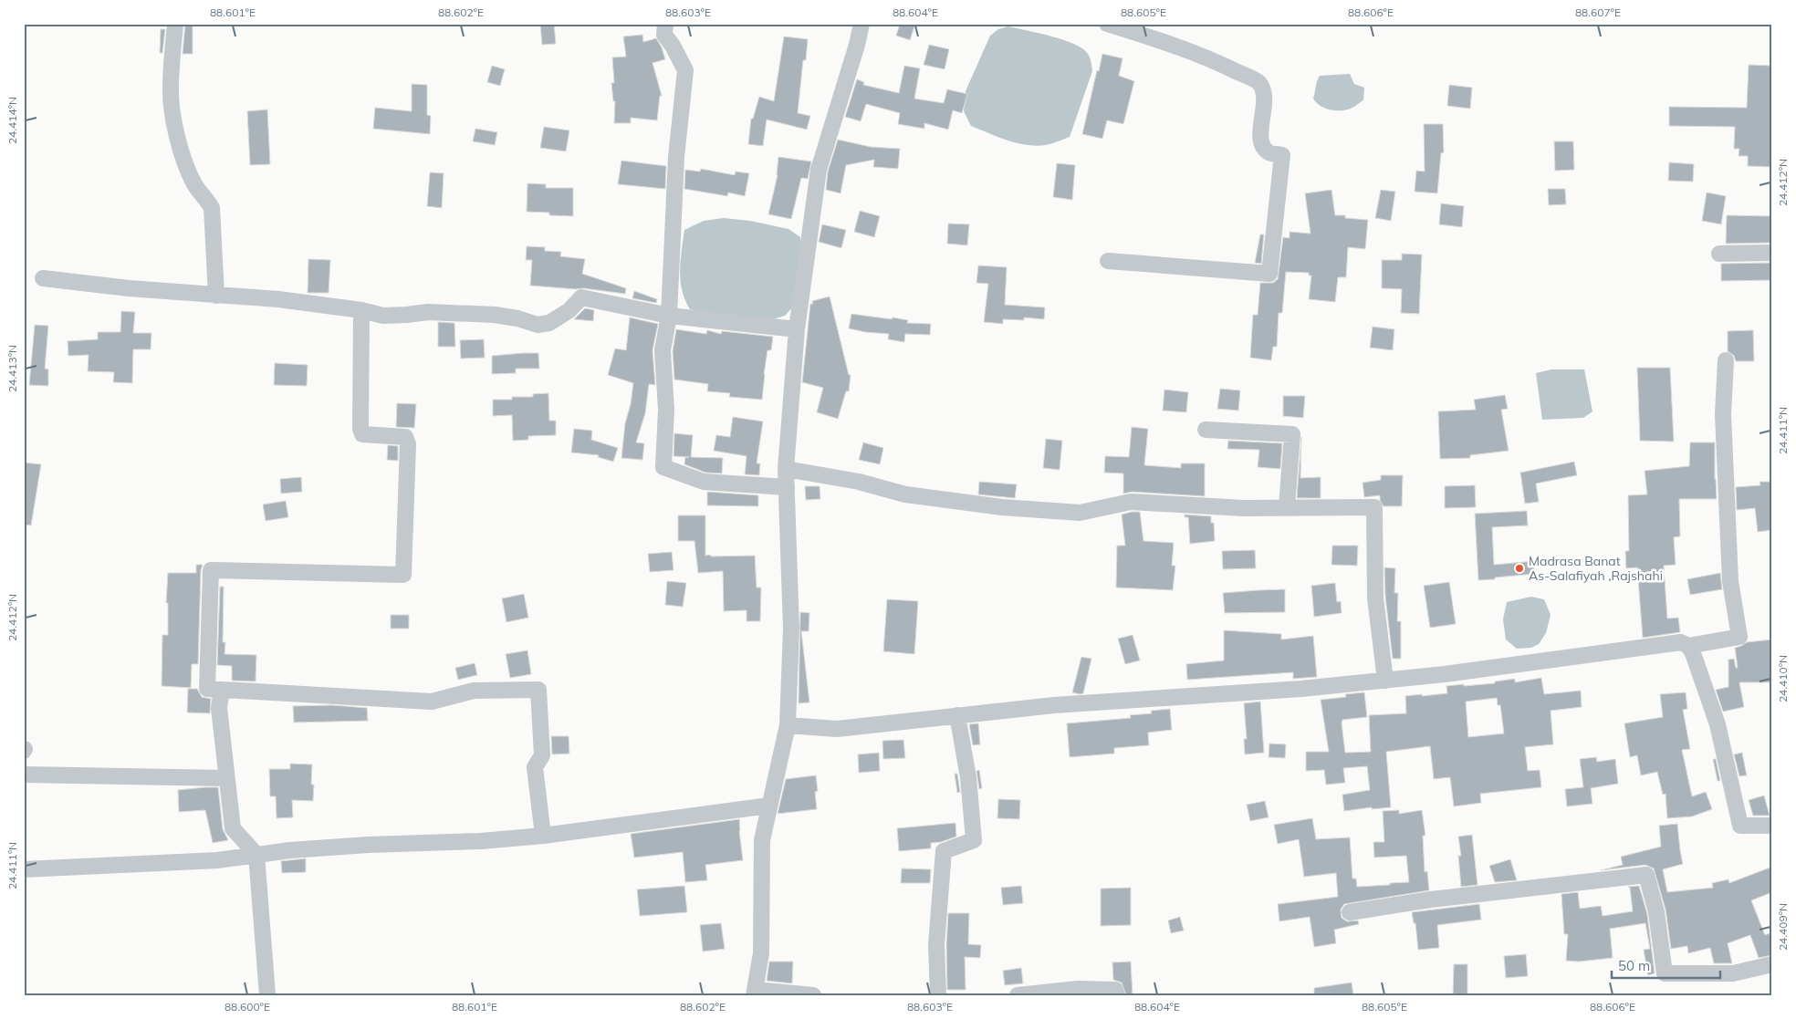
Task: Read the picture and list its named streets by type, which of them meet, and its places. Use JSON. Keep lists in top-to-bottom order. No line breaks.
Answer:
{"places":["Madrasa Banat As-Salafiyah ,Rajshahi"],"scale_bar":"50 m","coordinates":["88.601°E","88.602°E","88.603°E","88.604°E","88.605°E","88.606°E","88.607°E","24.414°N","24.412°N","24.413°N","24.411°N","24.410°N","24.409°N","88.600°E"]}
